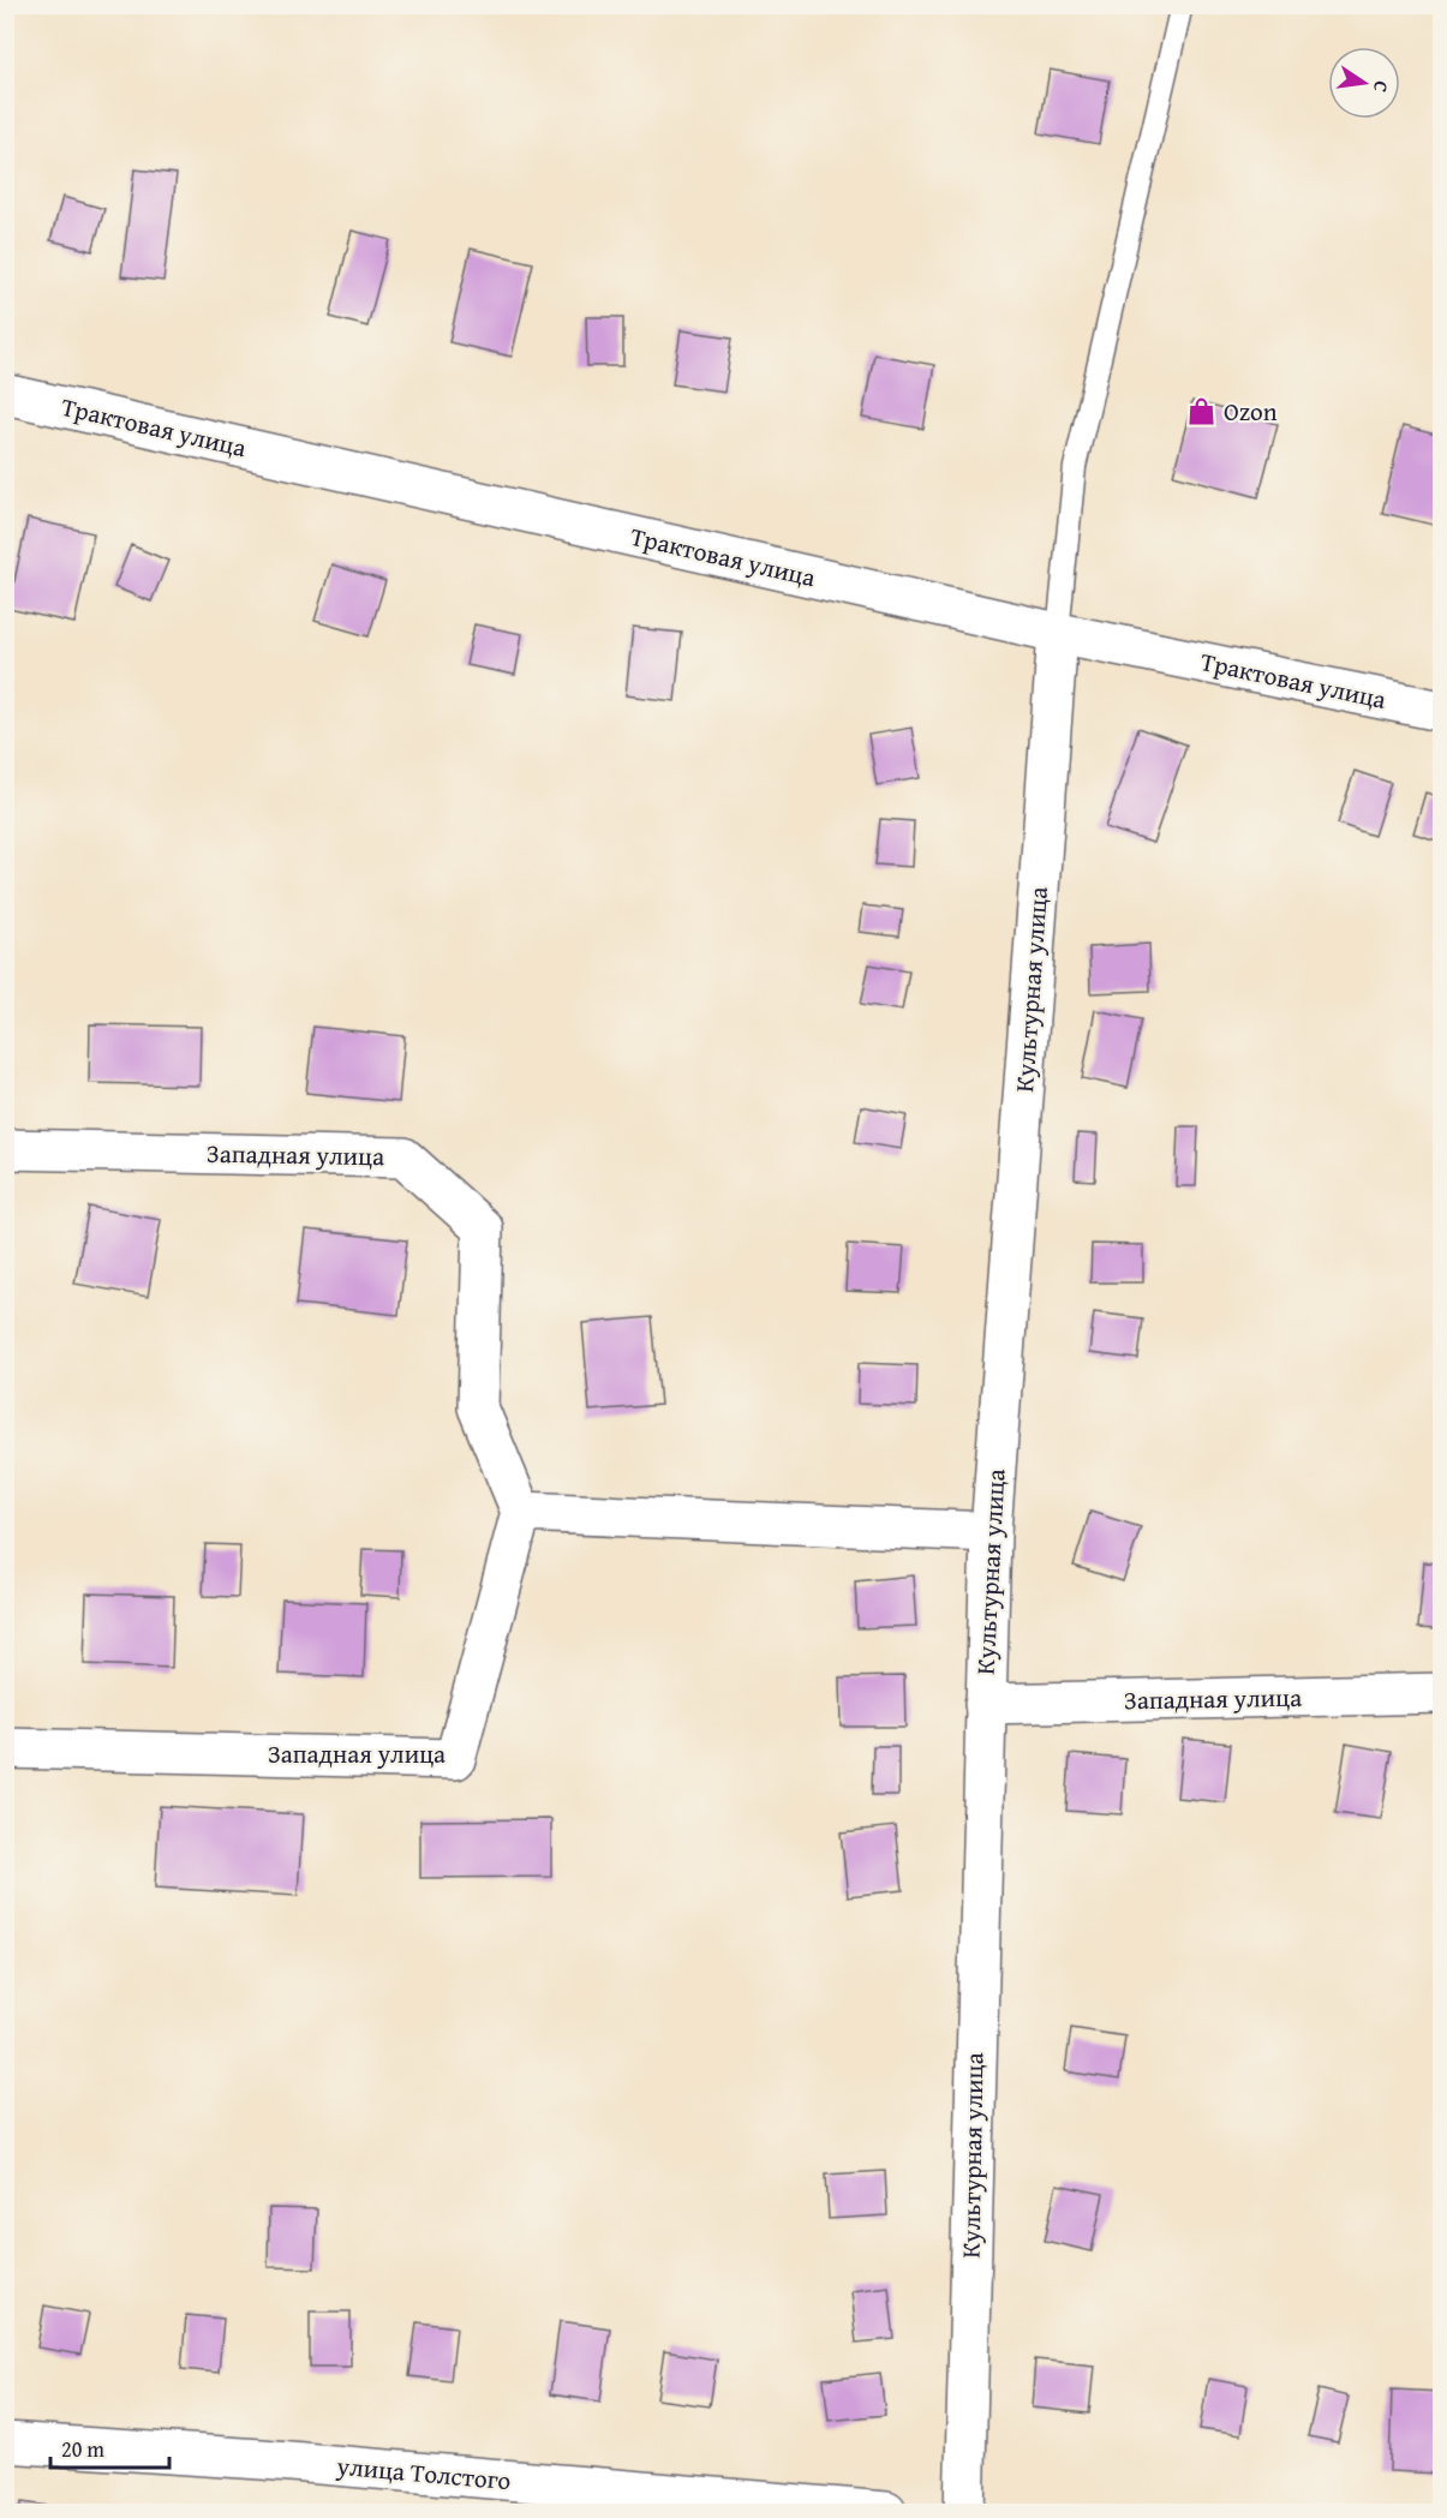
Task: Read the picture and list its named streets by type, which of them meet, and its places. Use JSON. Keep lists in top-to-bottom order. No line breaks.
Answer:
{"streets":{"street":["Трактовая улица","Культурная улица","Западная улица","улица Толстого"]},"crossings":[["Трактовая улица","Культурная улица"],["Культурная улица","Западная улица"]],"places":{"shop":["Ozon"]},"scale_bar":"20 m","north":"right"}
